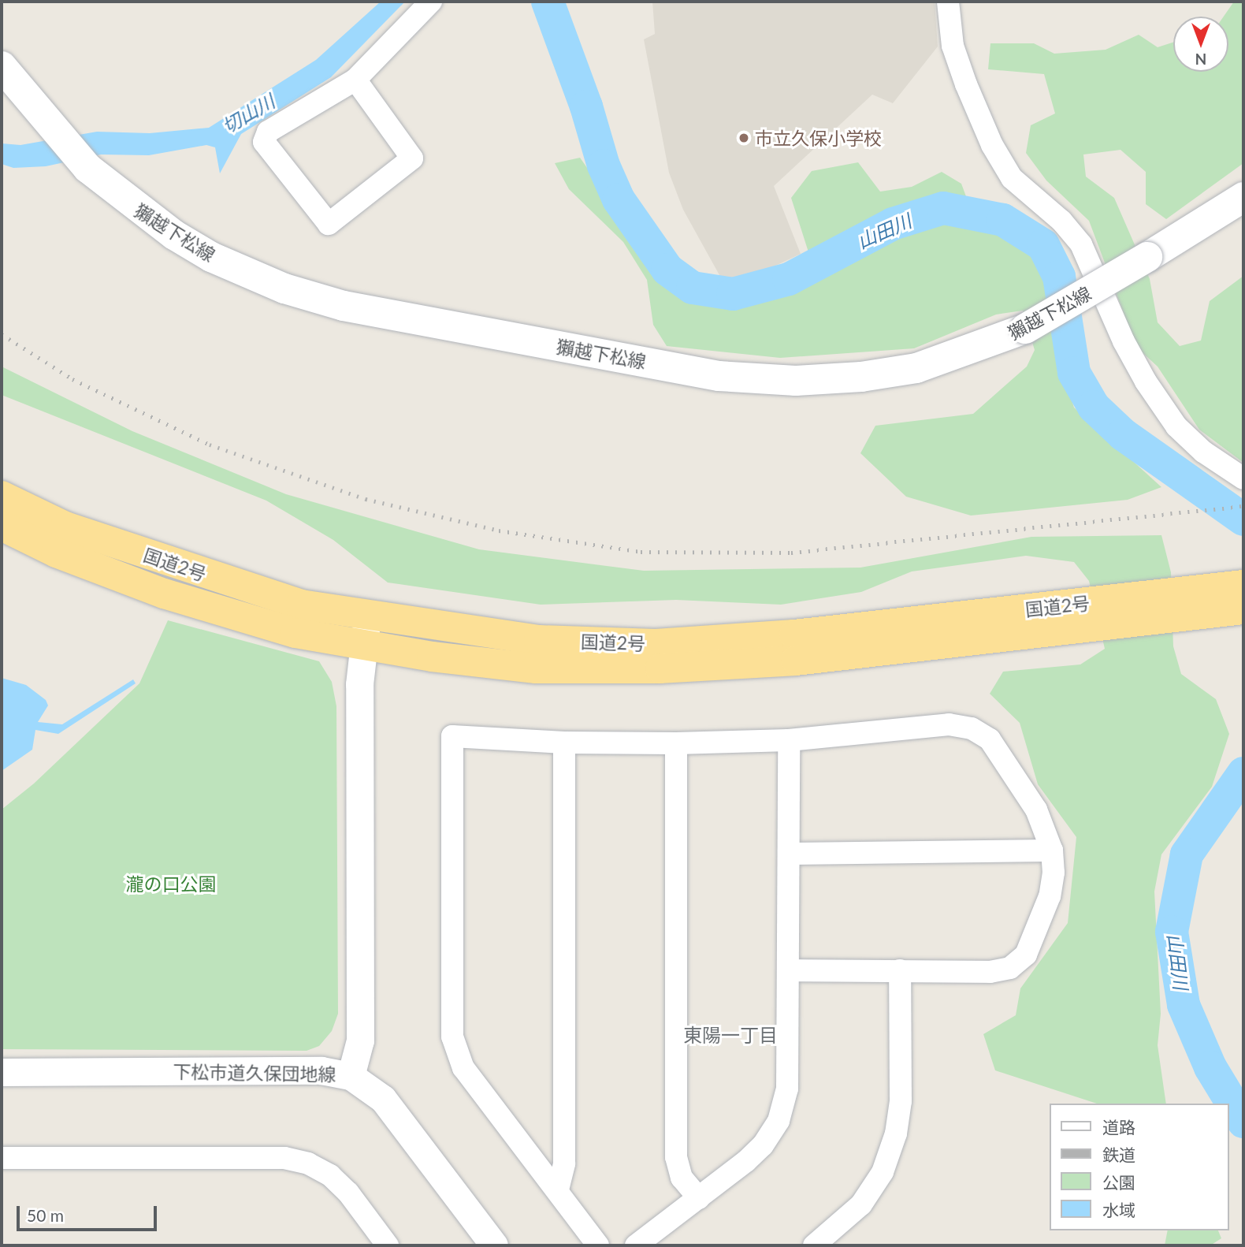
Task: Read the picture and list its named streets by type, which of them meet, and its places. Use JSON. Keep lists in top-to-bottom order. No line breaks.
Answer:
{"streets":{"highway":["国道2号"],"main road":["獺越下松線"],"street":["下松市道久保団地線"]},"districts":["東陽一丁目"],"water":["切山川","山田川"],"parks":["瀧の口公園"],"places":["市立久保小学校"],"legend":["道路","鉄道","公園","水域"],"scale_bar":"50 m","north":"bottom"}
